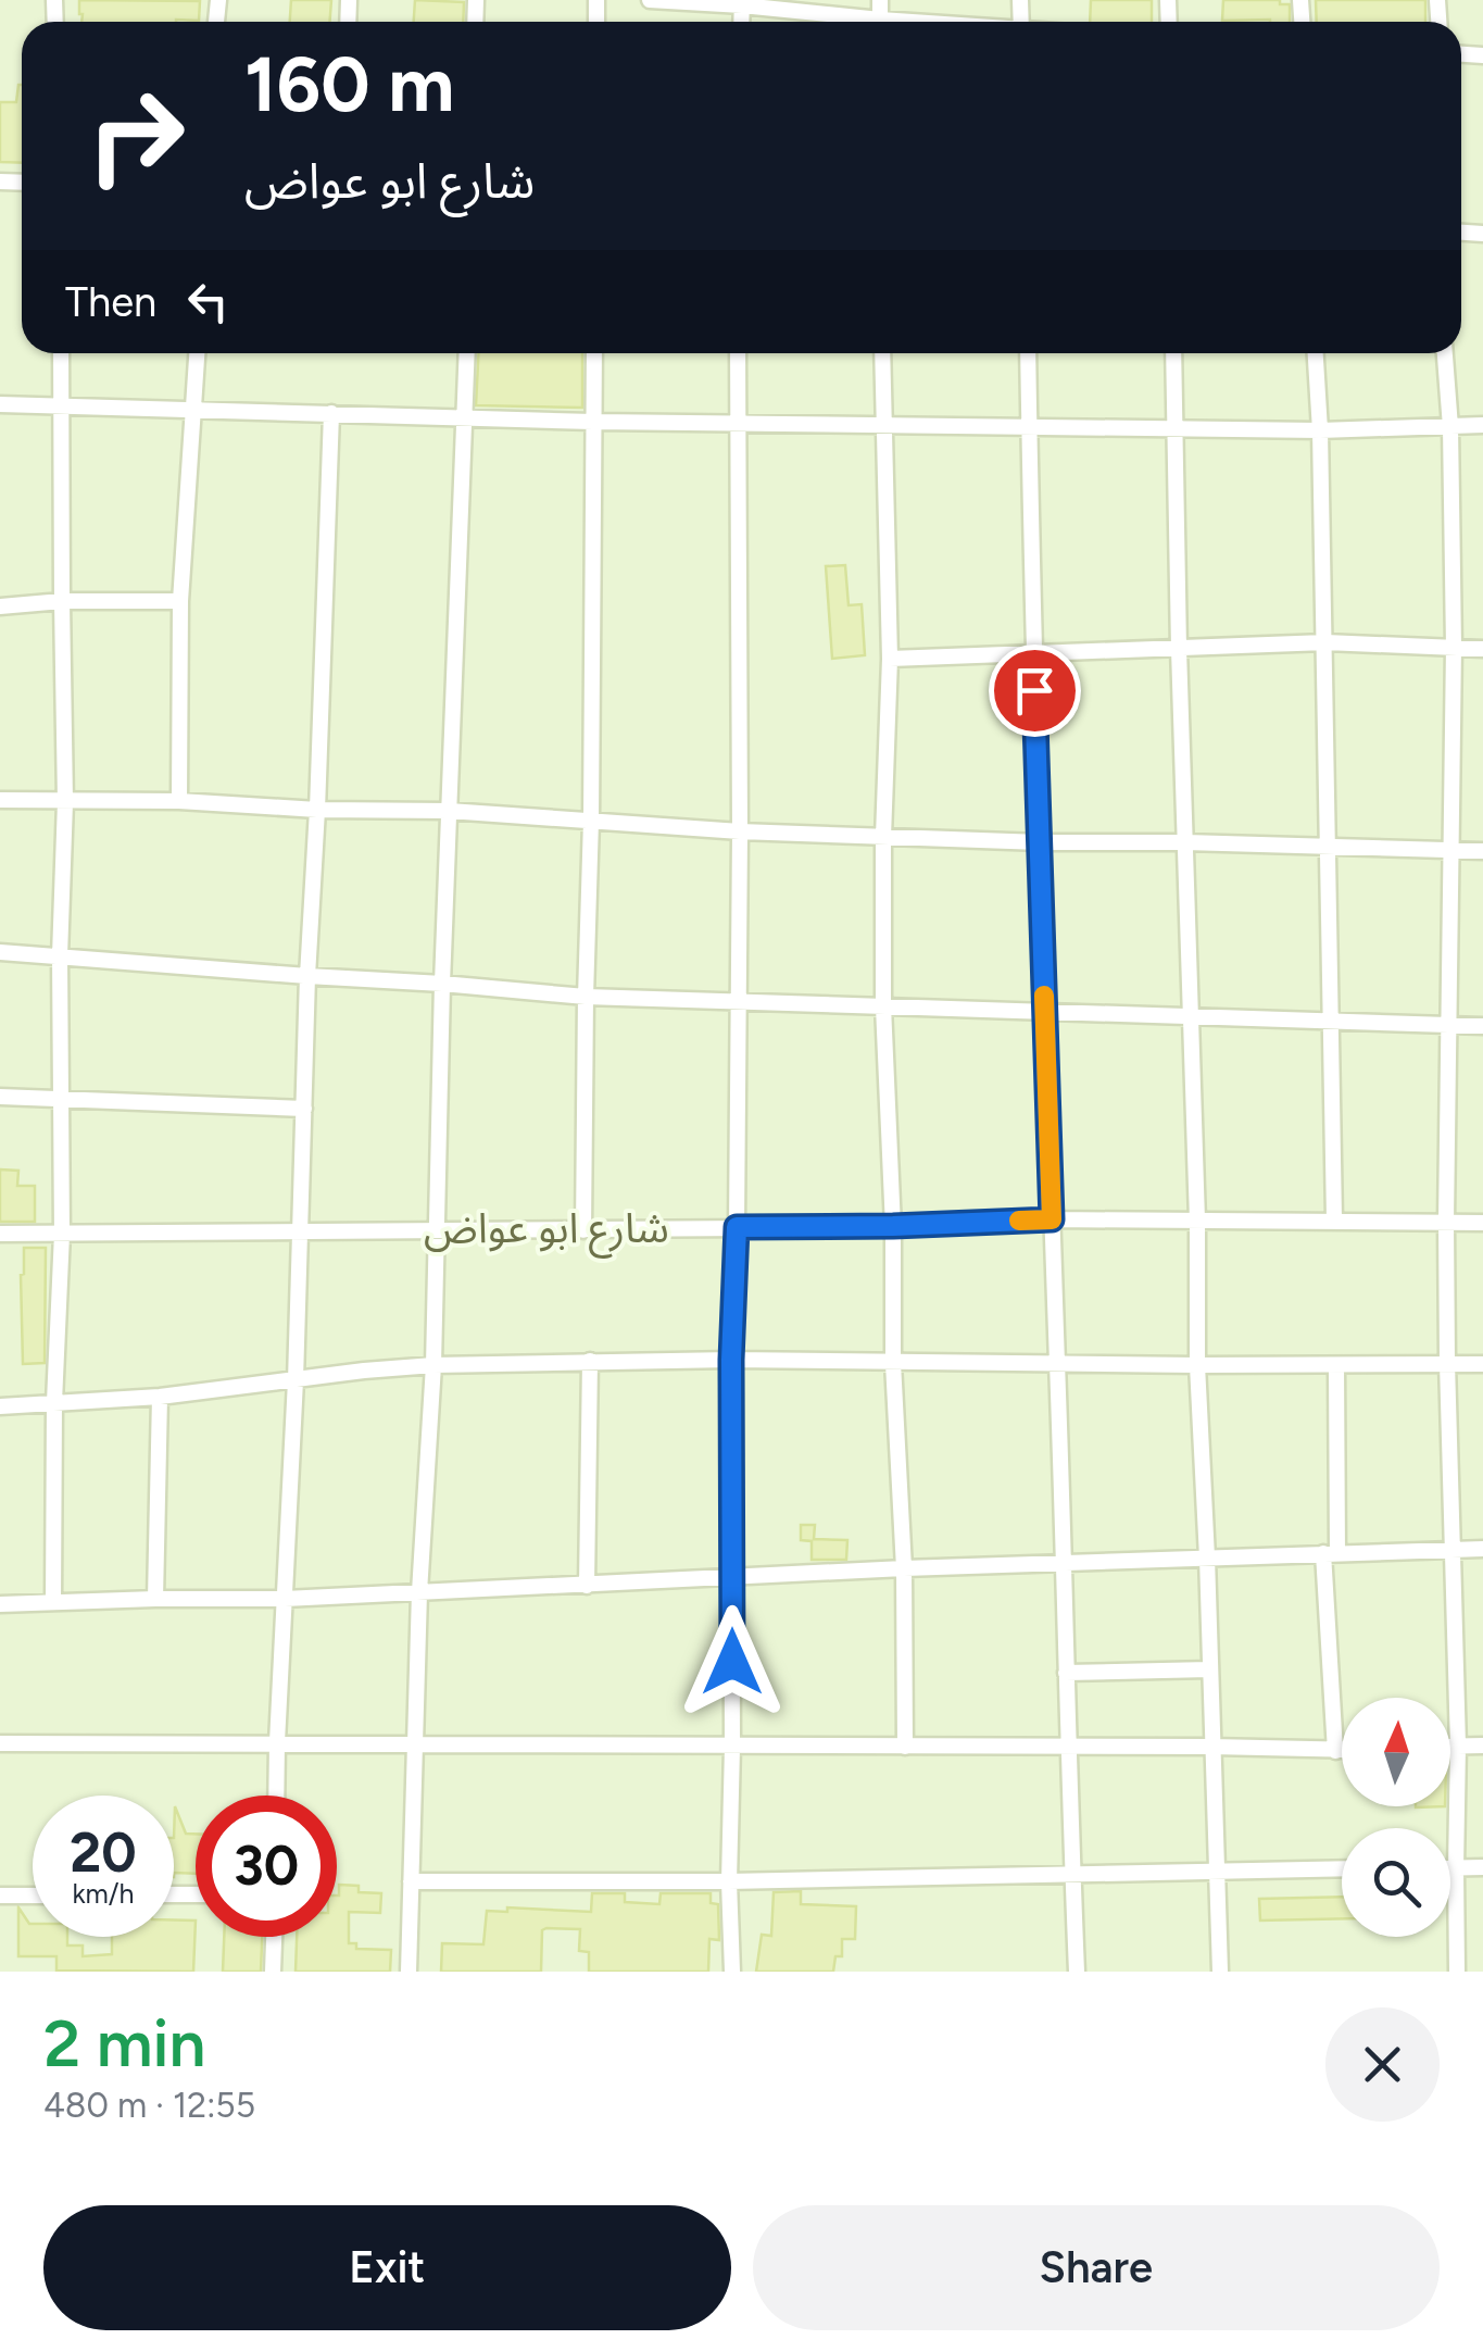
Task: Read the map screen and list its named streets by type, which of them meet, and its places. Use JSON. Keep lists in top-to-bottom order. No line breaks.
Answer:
{"streets":{"street":["شارع ابو عواض"]},"north":"top","page":{"turn":["160 m","شارع ابو عواض"],"then":"Then","speed":"20 km/h","limit":"30","heading":["2 min","480 m · 12:55"],"buttons":["Exit","Share"]}}
